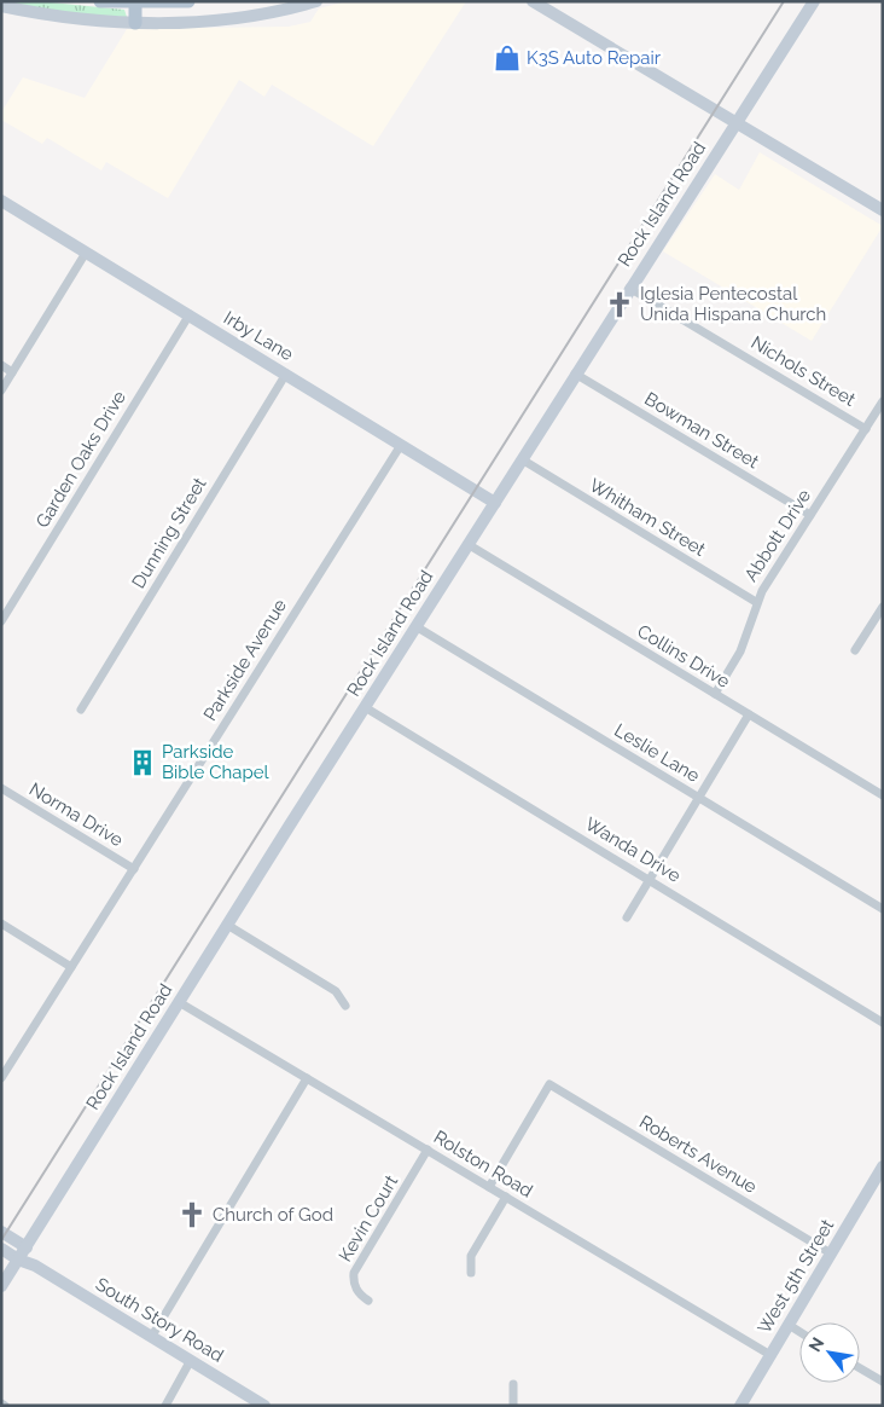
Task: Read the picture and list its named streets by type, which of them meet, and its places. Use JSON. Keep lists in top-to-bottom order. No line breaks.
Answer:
{"streets":{"main road":["Rock Island Road","Irby Lane","West 5th Street","South Story Road"],"street":["Nichols Street","Bowman Street","Garden Oaks Drive","Whitham Street","Dunning Street","Abbott Drive","Collins Drive","Parkside Avenue","Leslie Lane","Norma Drive","Wanda Drive","Roberts Avenue","Rolston Road","Kevin Court"]},"crossings":[["Rock Island Road","Irby Lane"],["Rock Island Road","Nichols Street"],["Rock Island Road","Bowman Street"],["Rock Island Road","Whitham Street"],["Rock Island Road","Collins Drive"],["Rock Island Road","Leslie Lane"],["Rock Island Road","Wanda Drive"],["Rock Island Road","Rolston Road"],["Rock Island Road","South Story Road"],["Irby Lane","Garden Oaks Drive"],["Irby Lane","Dunning Street"],["Irby Lane","Parkside Avenue"],["Nichols Street","Abbott Drive"],["Bowman Street","Abbott Drive"],["Whitham Street","Abbott Drive"],["Abbott Drive","Collins Drive"],["Parkside Avenue","Norma Drive"],["Roberts Avenue","Rolston Road"],["Roberts Avenue","West 5th Street"],["Rolston Road","Kevin Court"],["Rolston Road","West 5th Street"]],"places":{"shop":["K3S Auto Repair"],"church":["Iglesia Pentecostal Unida Hispana Church","Church of God"],"building":["Parkside Bible Chapel"]},"north":"top left"}
